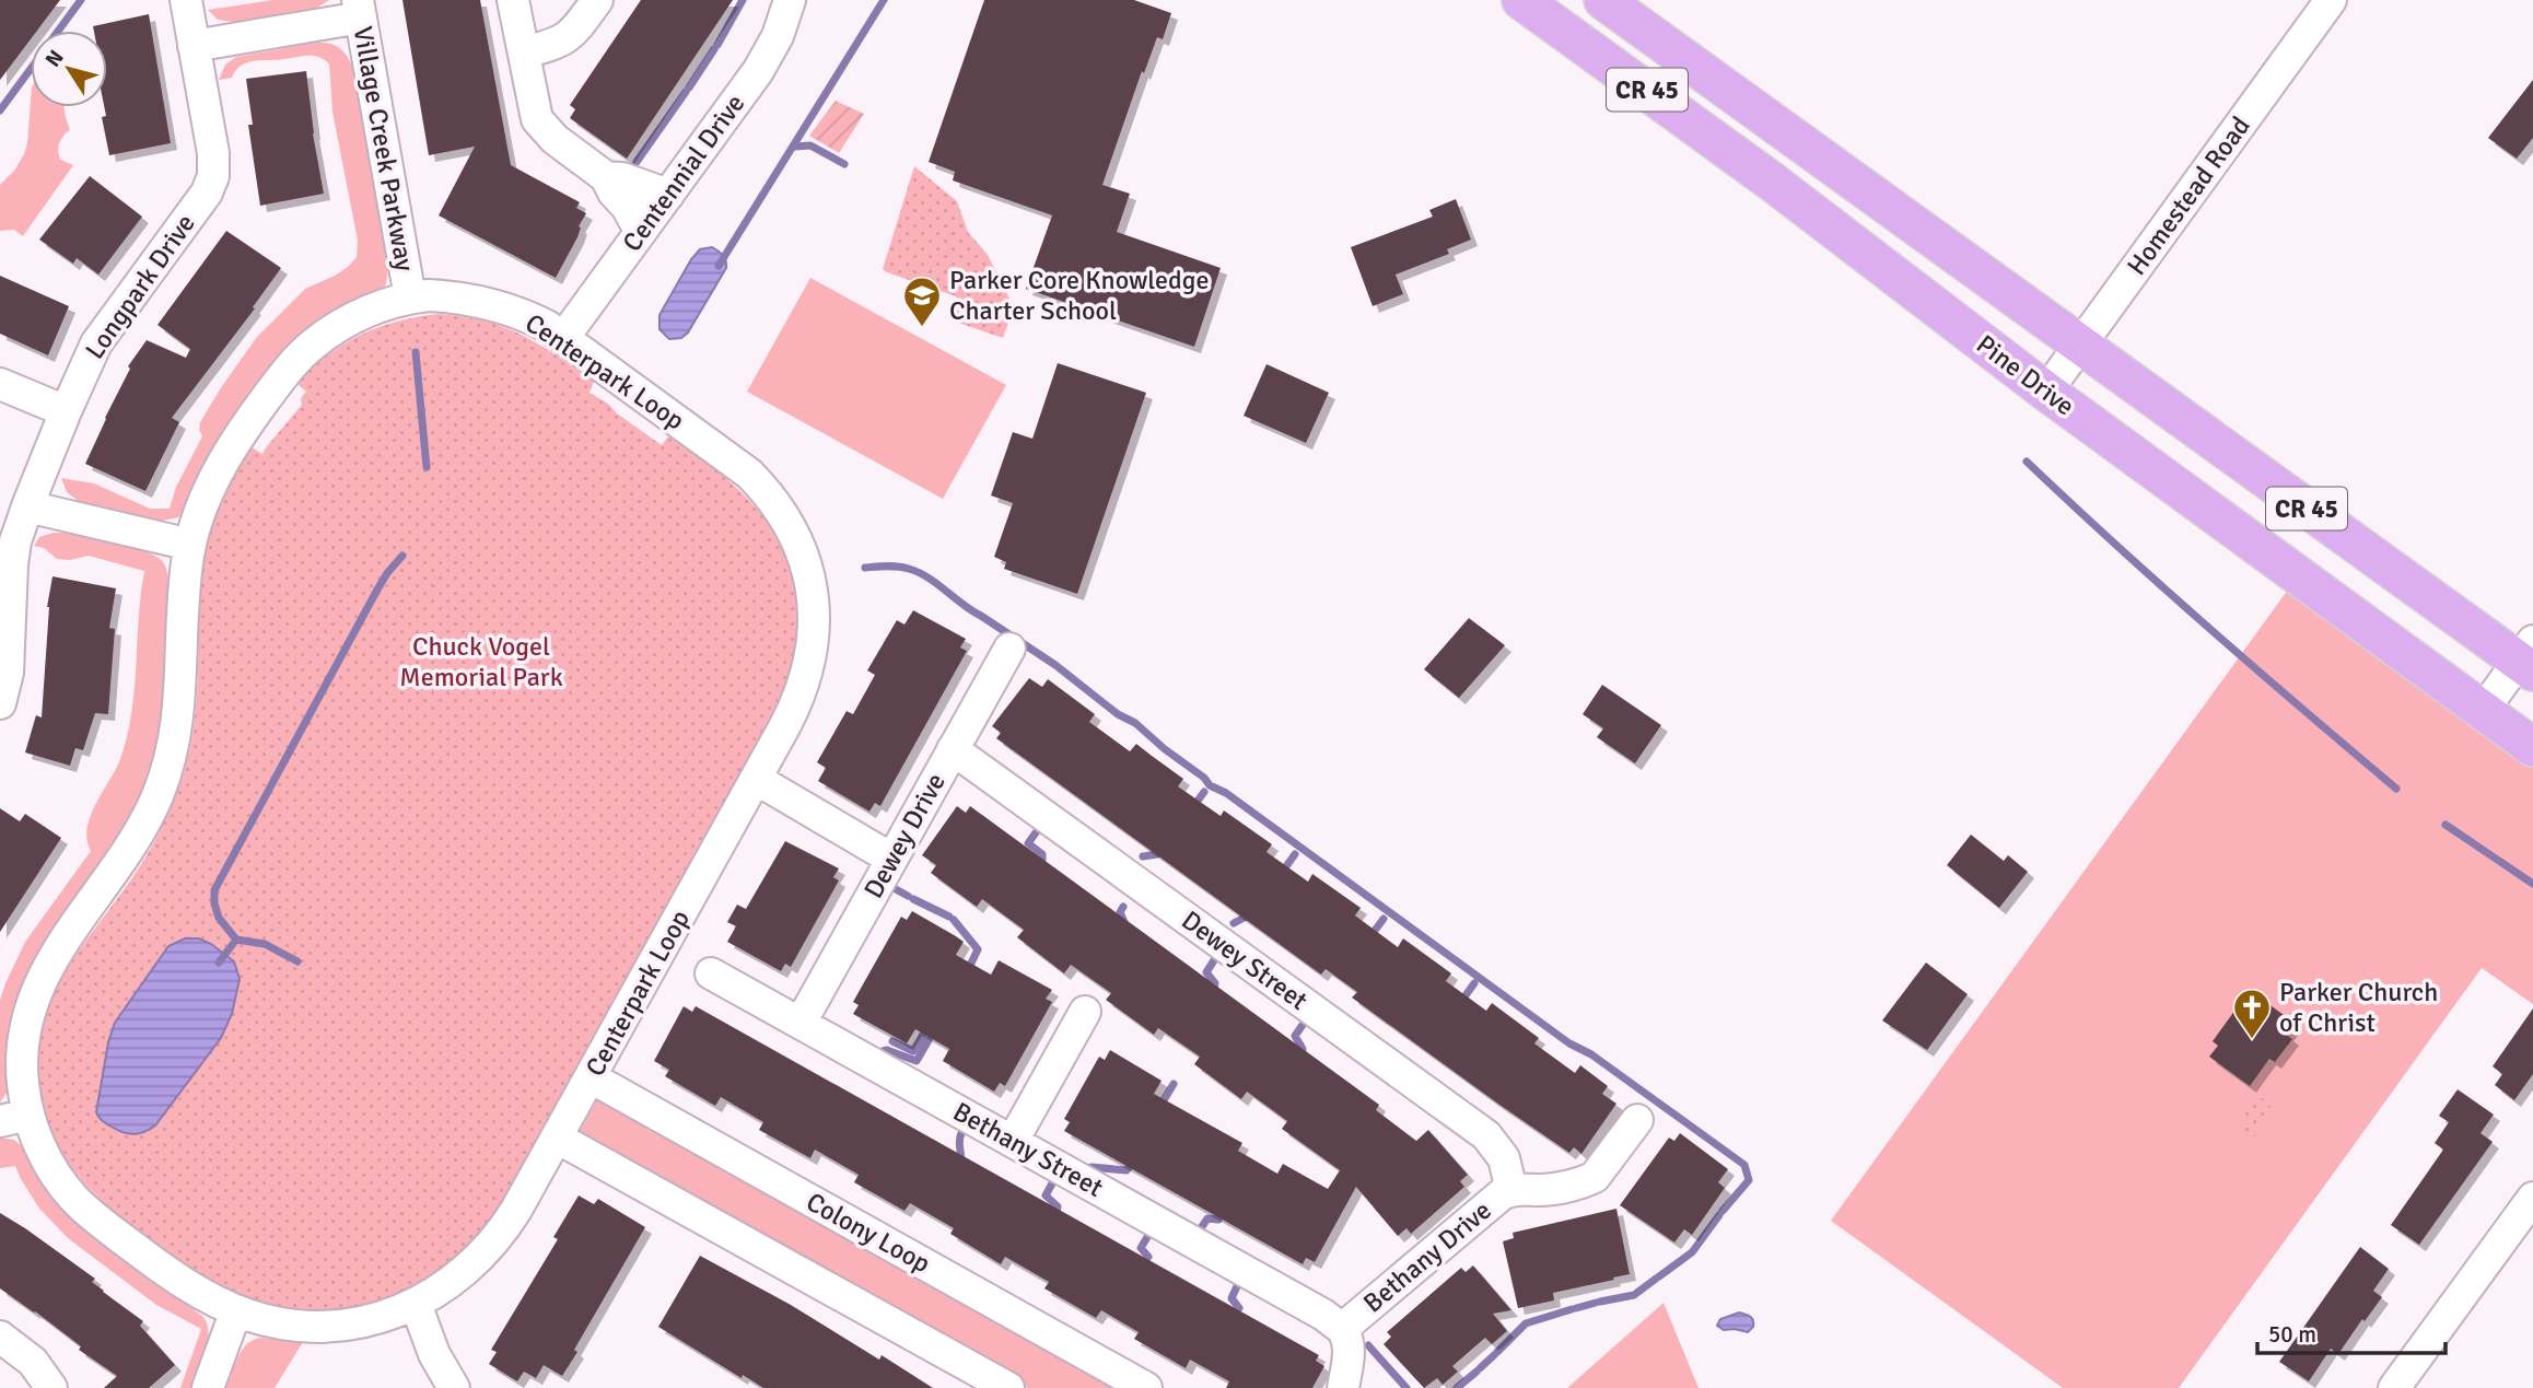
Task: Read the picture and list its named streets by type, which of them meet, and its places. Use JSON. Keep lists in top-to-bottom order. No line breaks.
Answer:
{"streets":{"main road":["CR 45","Pine Drive"],"street":["Village Creek Parkway","Centennial Drive","Homestead Road","Longpark Drive","Centerpark Loop","Dewey Drive","Dewey Street","Bethany Street","Colony Loop","Bethany Drive"]},"crossings":[["Village Creek Parkway","Centerpark Loop"],["Centennial Drive","Centerpark Loop"],["Homestead Road","Pine Drive"],["Centerpark Loop","Colony Loop"],["Dewey Drive","Dewey Street"],["Dewey Drive","Bethany Street"],["Dewey Street","Bethany Drive"],["Bethany Street","Bethany Drive"]],"parks":["Chuck Vogel Memorial Park"],"places":{"school or university":["Parker Core Knowledge Charter School"],"church":["Parker Church of Christ"]},"scale_bar":"50 m","north":"top left"}
